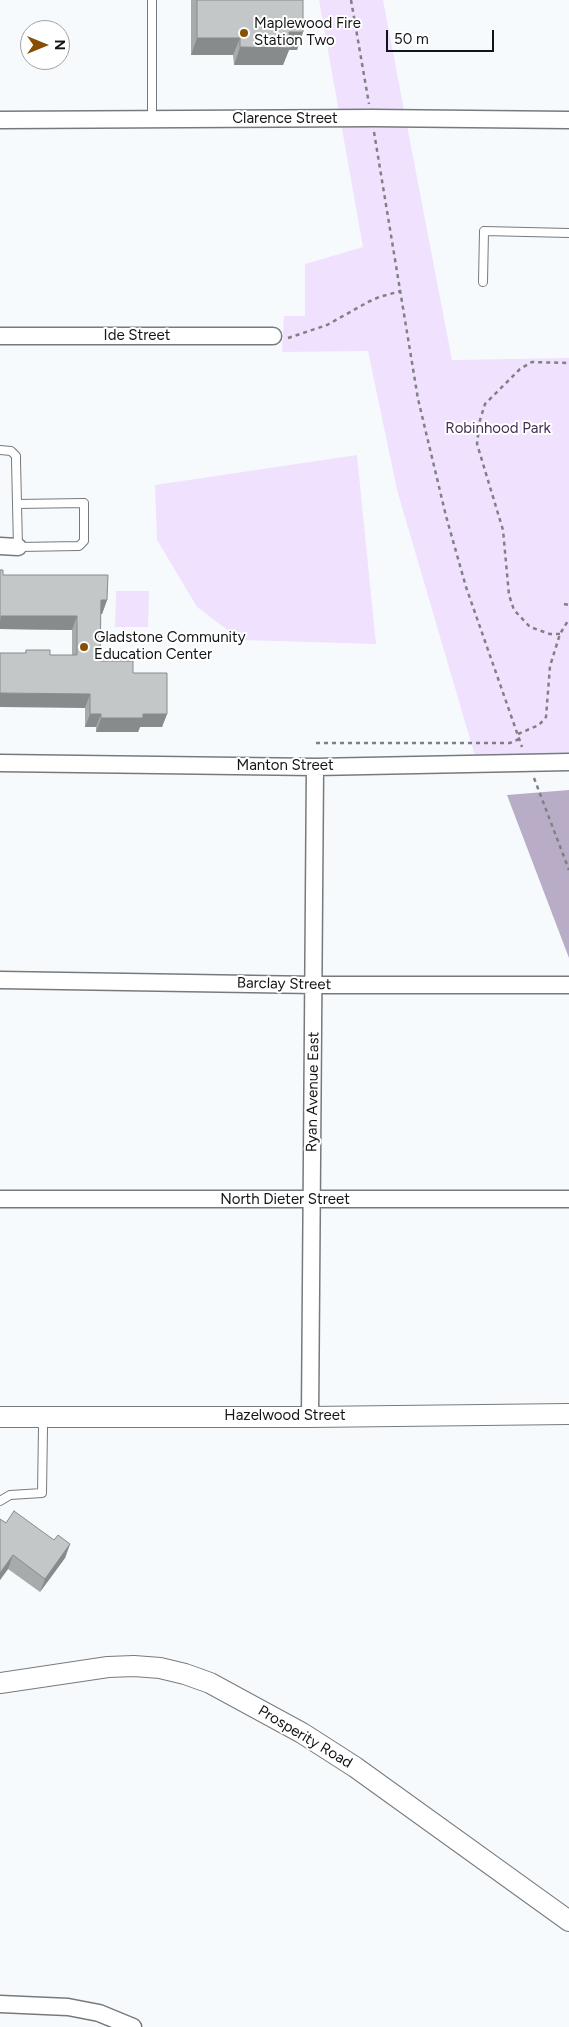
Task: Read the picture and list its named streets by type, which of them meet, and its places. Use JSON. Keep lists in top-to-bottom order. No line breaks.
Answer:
{"streets":{"street":["Clarence Street","Ide Street","Manton Street","Barclay Street","Ryan Avenue East","North Dieter Street","Hazelwood Street","Prosperity Road"]},"crossings":[["Manton Street","Ryan Avenue East"],["Barclay Street","Ryan Avenue East"],["Ryan Avenue East","North Dieter Street"],["Ryan Avenue East","Hazelwood Street"]],"parks":["Robinhood Park"],"places":["Maplewood Fire Station Two","Gladstone Community Education Center"],"scale_bar":"50 m","north":"right"}
